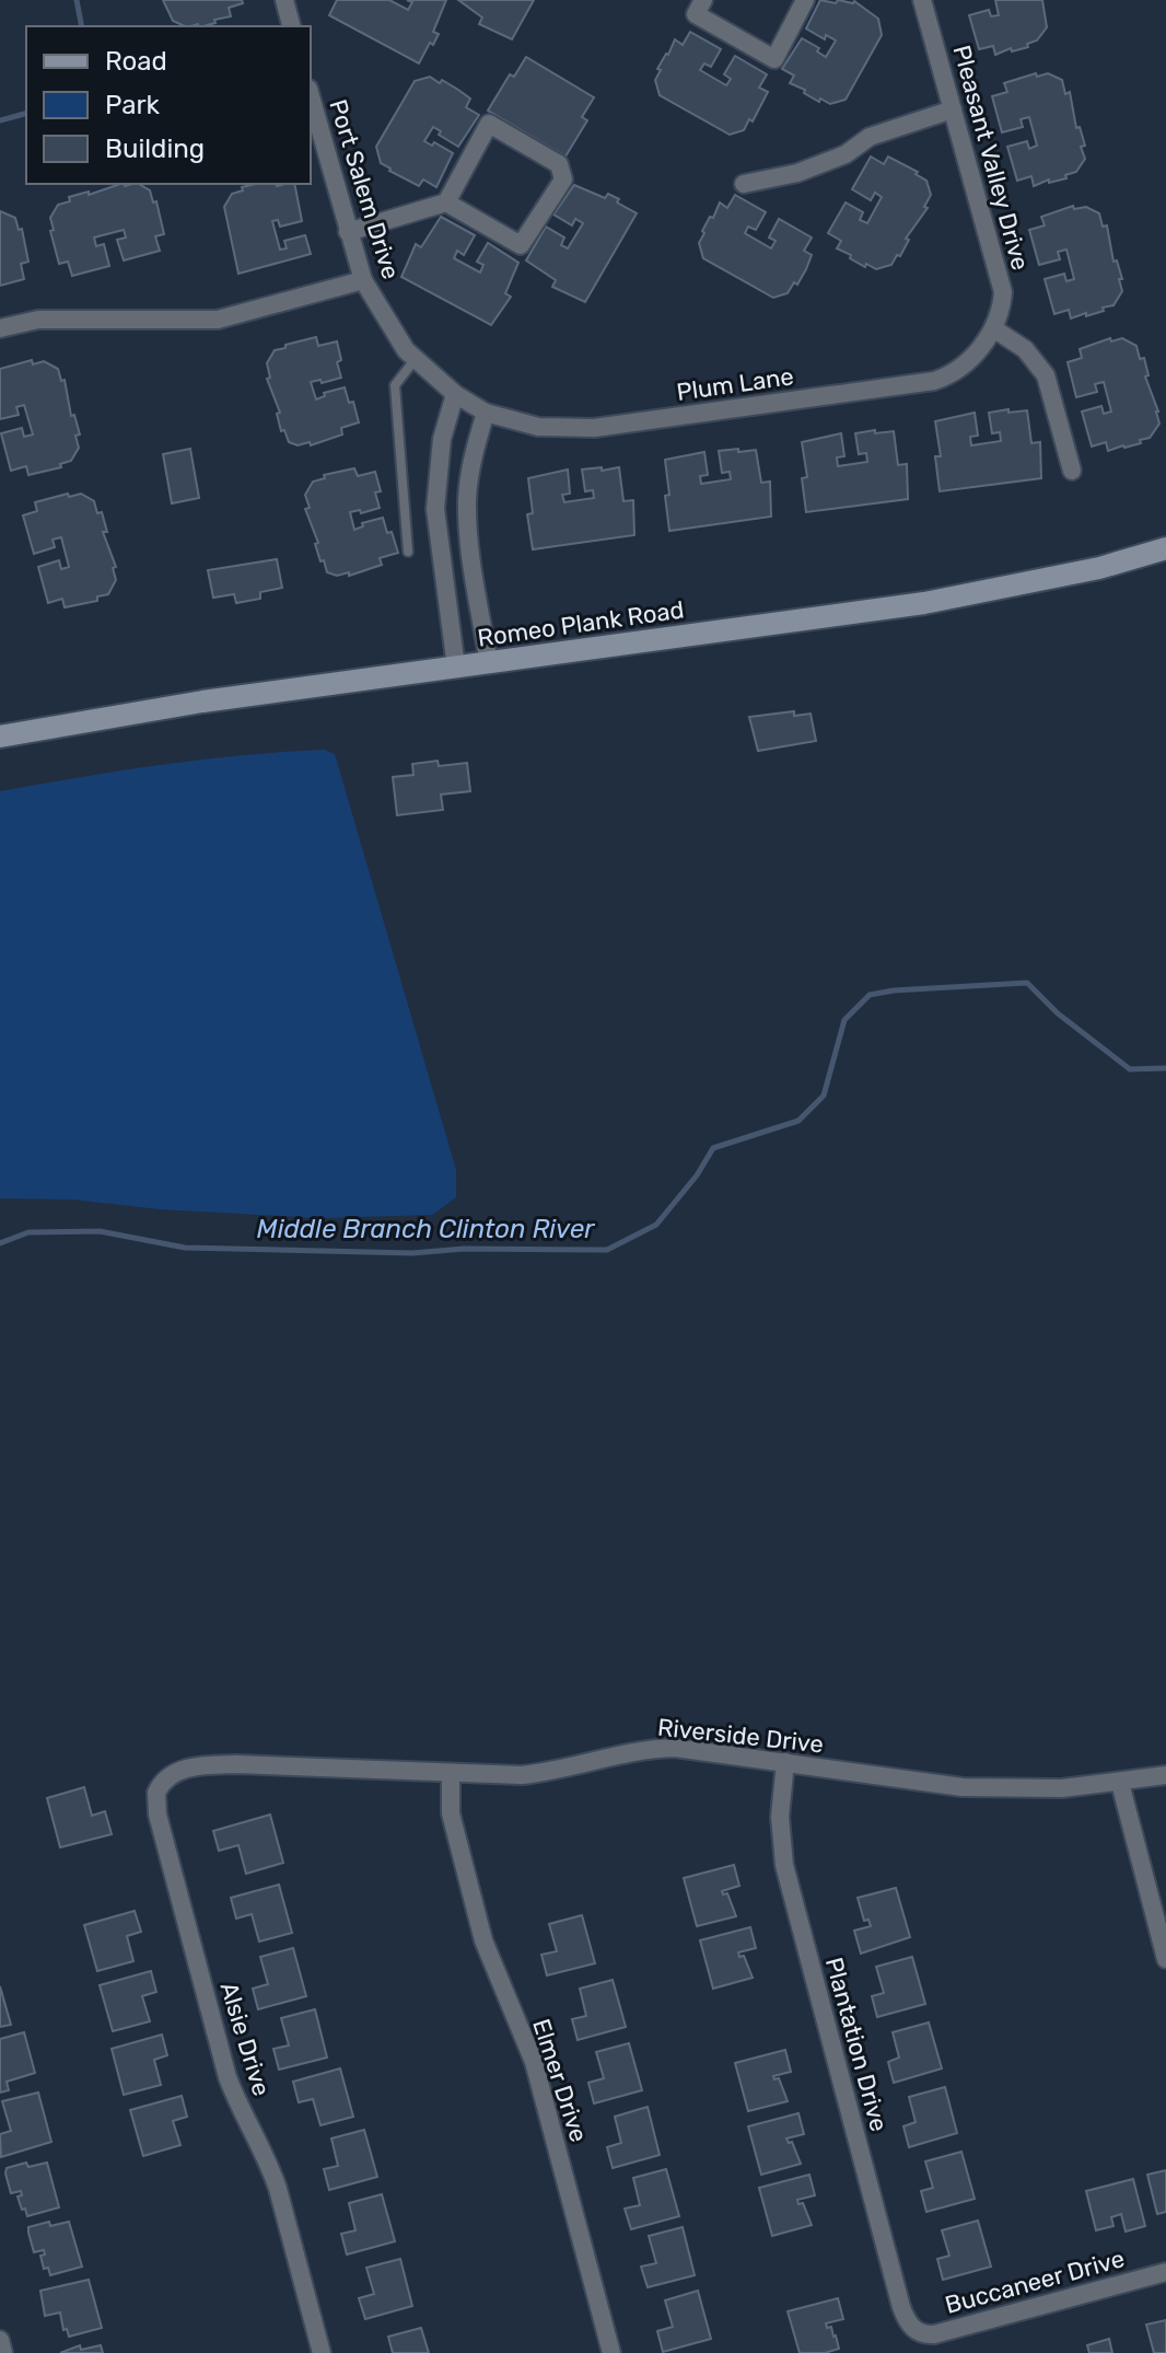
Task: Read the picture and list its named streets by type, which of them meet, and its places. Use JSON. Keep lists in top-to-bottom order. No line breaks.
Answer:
{"streets":{"main road":["Romeo Plank Road"],"street":["Pleasant Valley Drive","Port Salem Drive","Plum Lane","Riverside Drive","Alsie Drive","Plantation Drive","Elmer Drive","Buccaneer Drive"]},"crossings":[["Pleasant Valley Drive","Plum Lane"],["Port Salem Drive","Plum Lane"],["Riverside Drive","Alsie Drive"],["Riverside Drive","Plantation Drive"],["Riverside Drive","Elmer Drive"],["Plantation Drive","Buccaneer Drive"]],"water":["Middle Branch Clinton River"],"legend":["Road","Park","Building"]}
